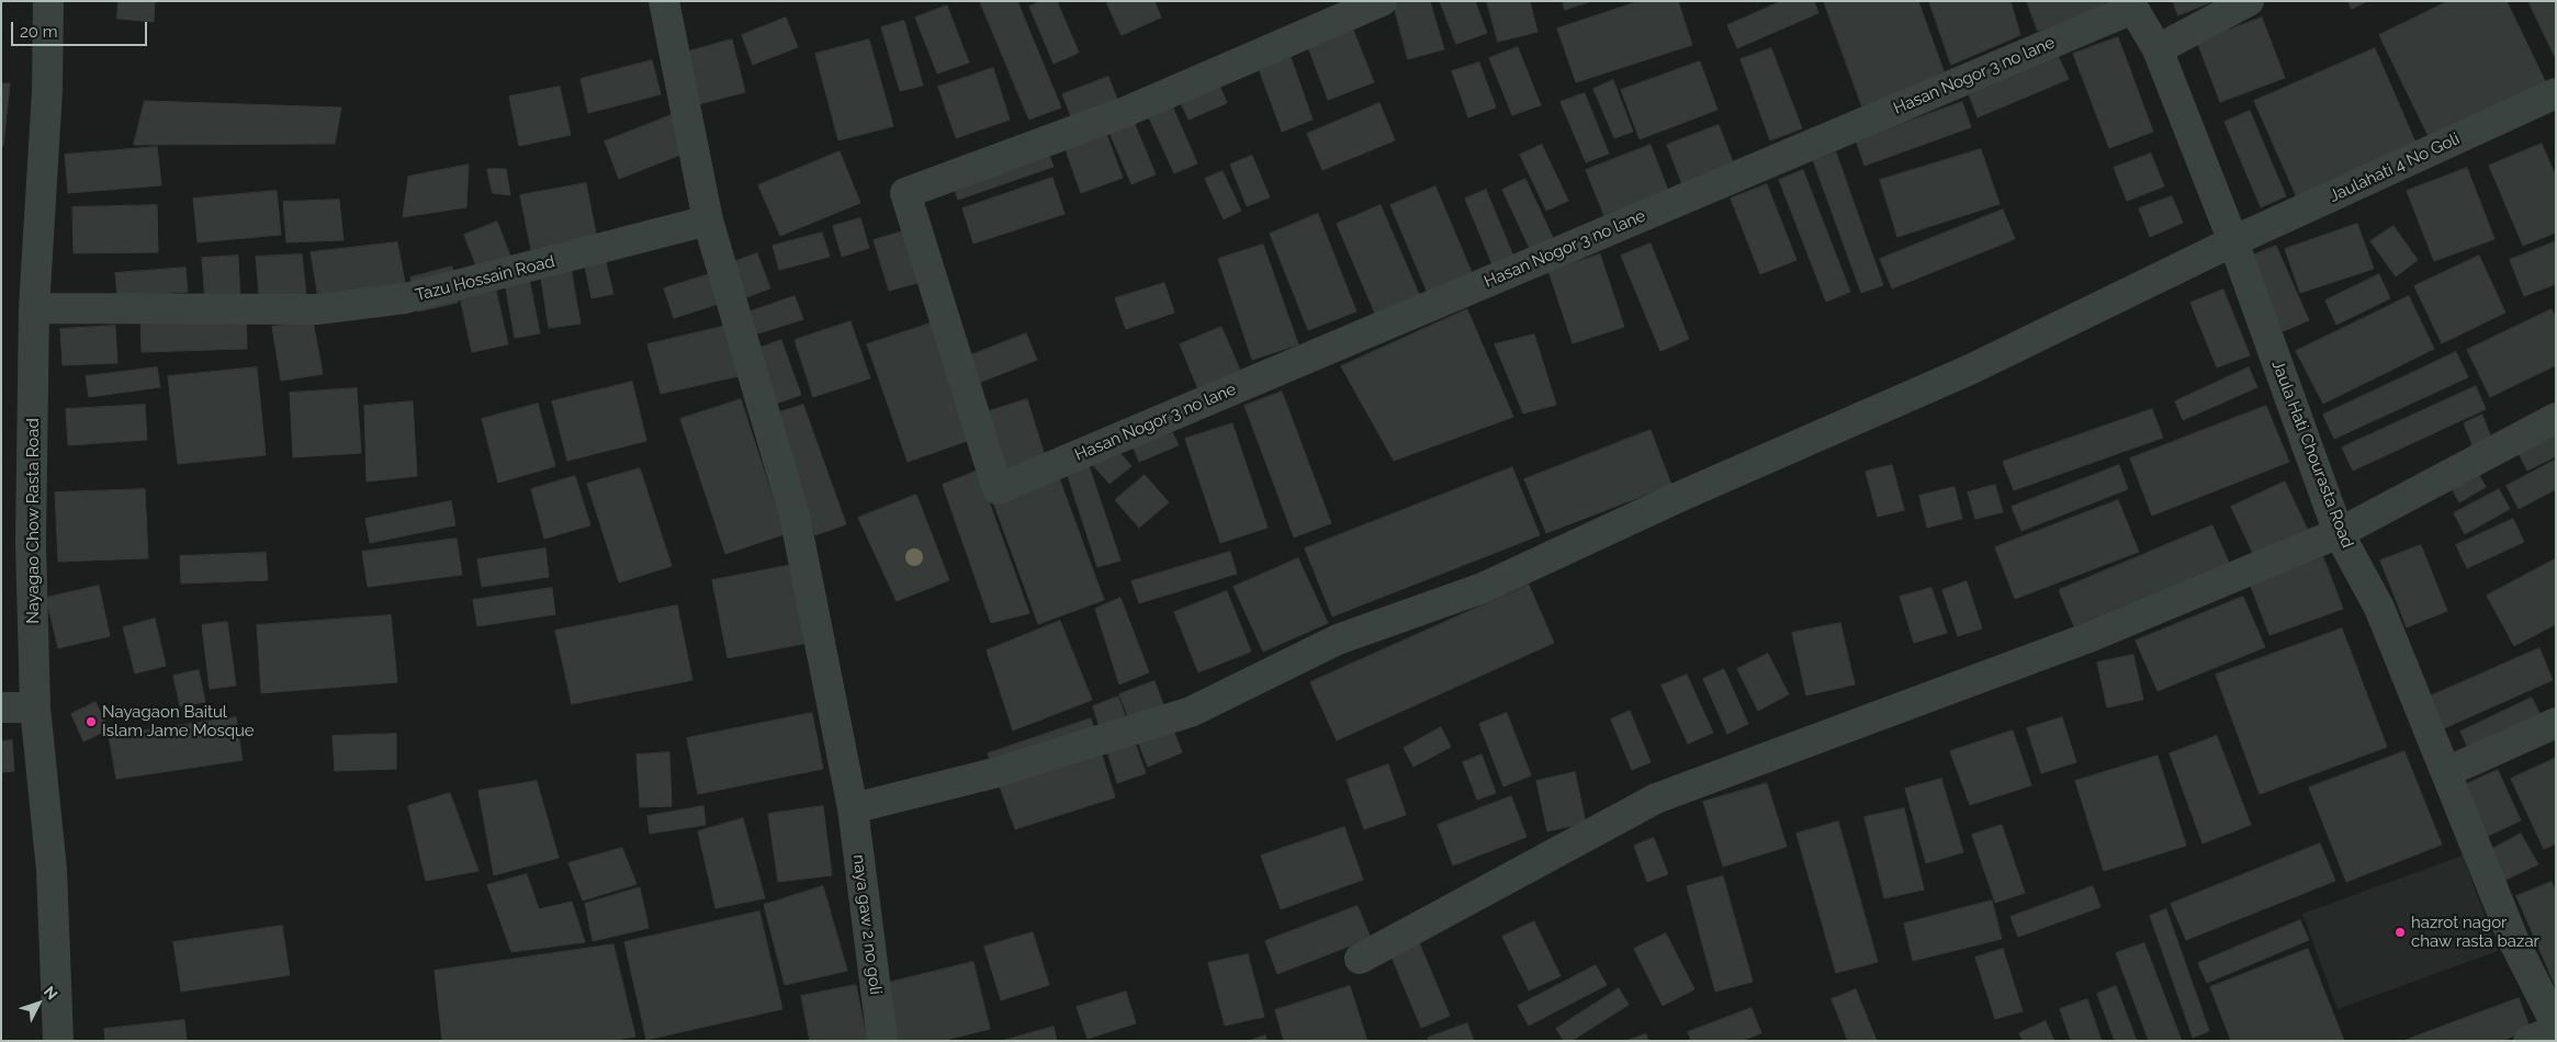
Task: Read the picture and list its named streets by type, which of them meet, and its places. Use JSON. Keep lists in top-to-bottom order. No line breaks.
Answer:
{"streets":{"street":["Hasan Nogor 3 no lane","Jaulahati 4 No Goli","Tazu Hossain Road","Jaula Hati Chourasta Road","Nayagao Chow Rasta Road","naya gaw 2 no goli"]},"crossings":[["Hasan Nogor 3 no lane","Jaula Hati Chourasta Road"],["Jaulahati 4 No Goli","Jaula Hati Chourasta Road"],["Jaulahati 4 No Goli","naya gaw 2 no goli"],["Tazu Hossain Road","Nayagao Chow Rasta Road"],["Tazu Hossain Road","naya gaw 2 no goli"]],"places":["Nayagaon Baitul Islam Jame Mosque","hazrot nagor chaw rasta bazar"],"scale_bar":"20 m","north":"top right"}
